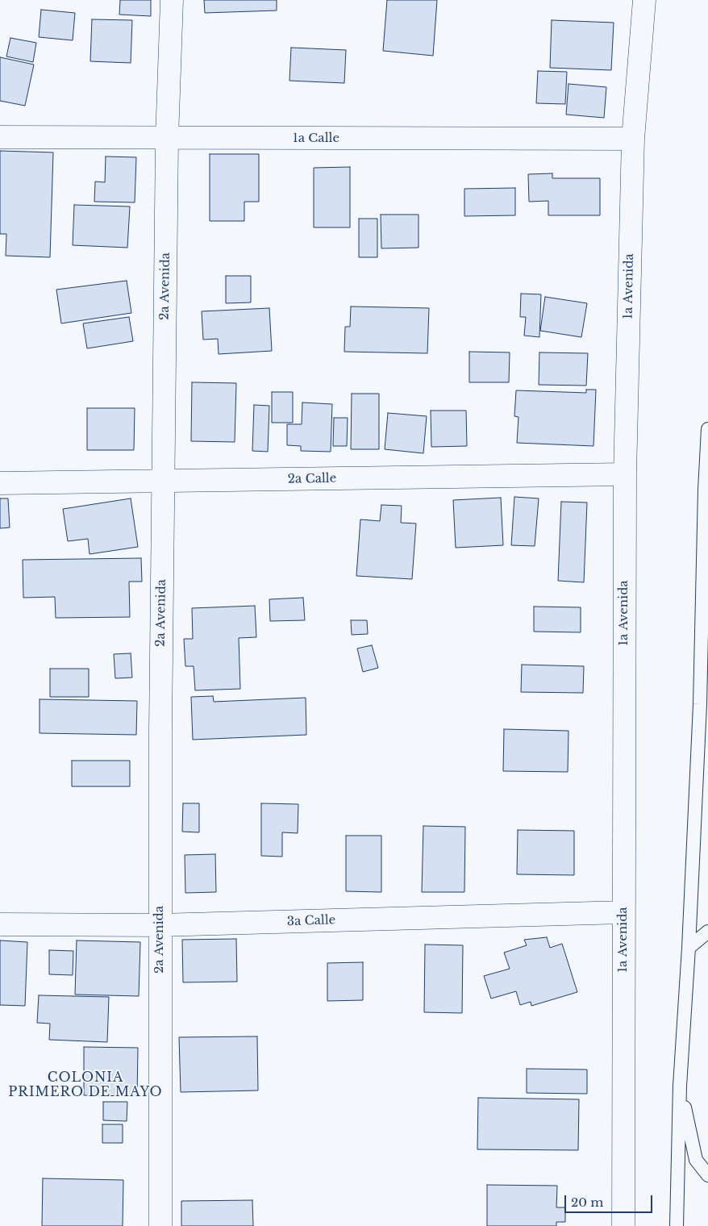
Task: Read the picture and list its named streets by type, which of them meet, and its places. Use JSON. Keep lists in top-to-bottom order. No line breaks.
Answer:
{"streets":{"street":["1a Calle","2a Avenida","1a Avenida","2a Calle","3a Calle"]},"crossings":[["1a Calle","2a Avenida"],["1a Calle","1a Avenida"],["2a Avenida","2a Calle"],["2a Avenida","3a Calle"],["1a Avenida","2a Calle"],["1a Avenida","3a Calle"]],"districts":["COLONIA PRIMERO DE MAYO"],"scale_bar":"20 m"}
